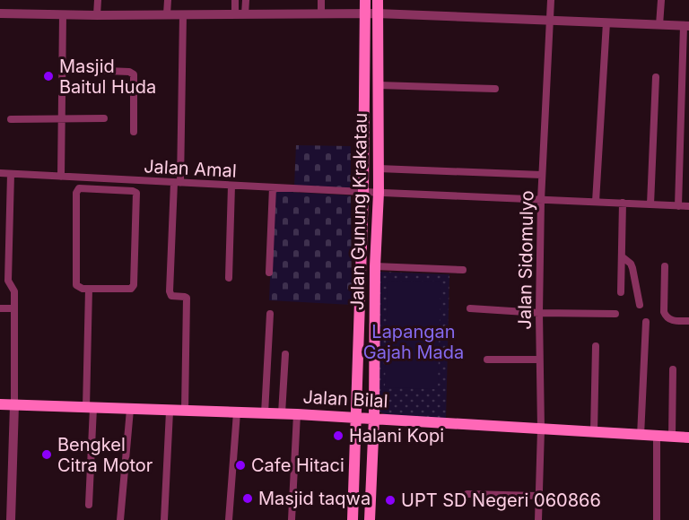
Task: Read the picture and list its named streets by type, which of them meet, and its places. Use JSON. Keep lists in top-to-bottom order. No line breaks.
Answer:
{"streets":{"main road":["Jalan Gunung Krakatau","Jalan Bilal"],"street":["Jalan Amal","Jalan Sidomulyo"]},"crossings":[["Jalan Amal","Jalan Gunung Krakatau"],["Jalan Amal","Jalan Sidomulyo"],["Jalan Gunung Krakatau","Jalan Bilal"],["Jalan Sidomulyo","Jalan Bilal"]],"parks":["Lapangan Gajah Mada"],"places":["Masjid Baitul Huda","Halani Kopi","Bengkel Citra Motor","Cafe Hitaci","Masjid taqwa","UPT SD Negeri 060866"]}
